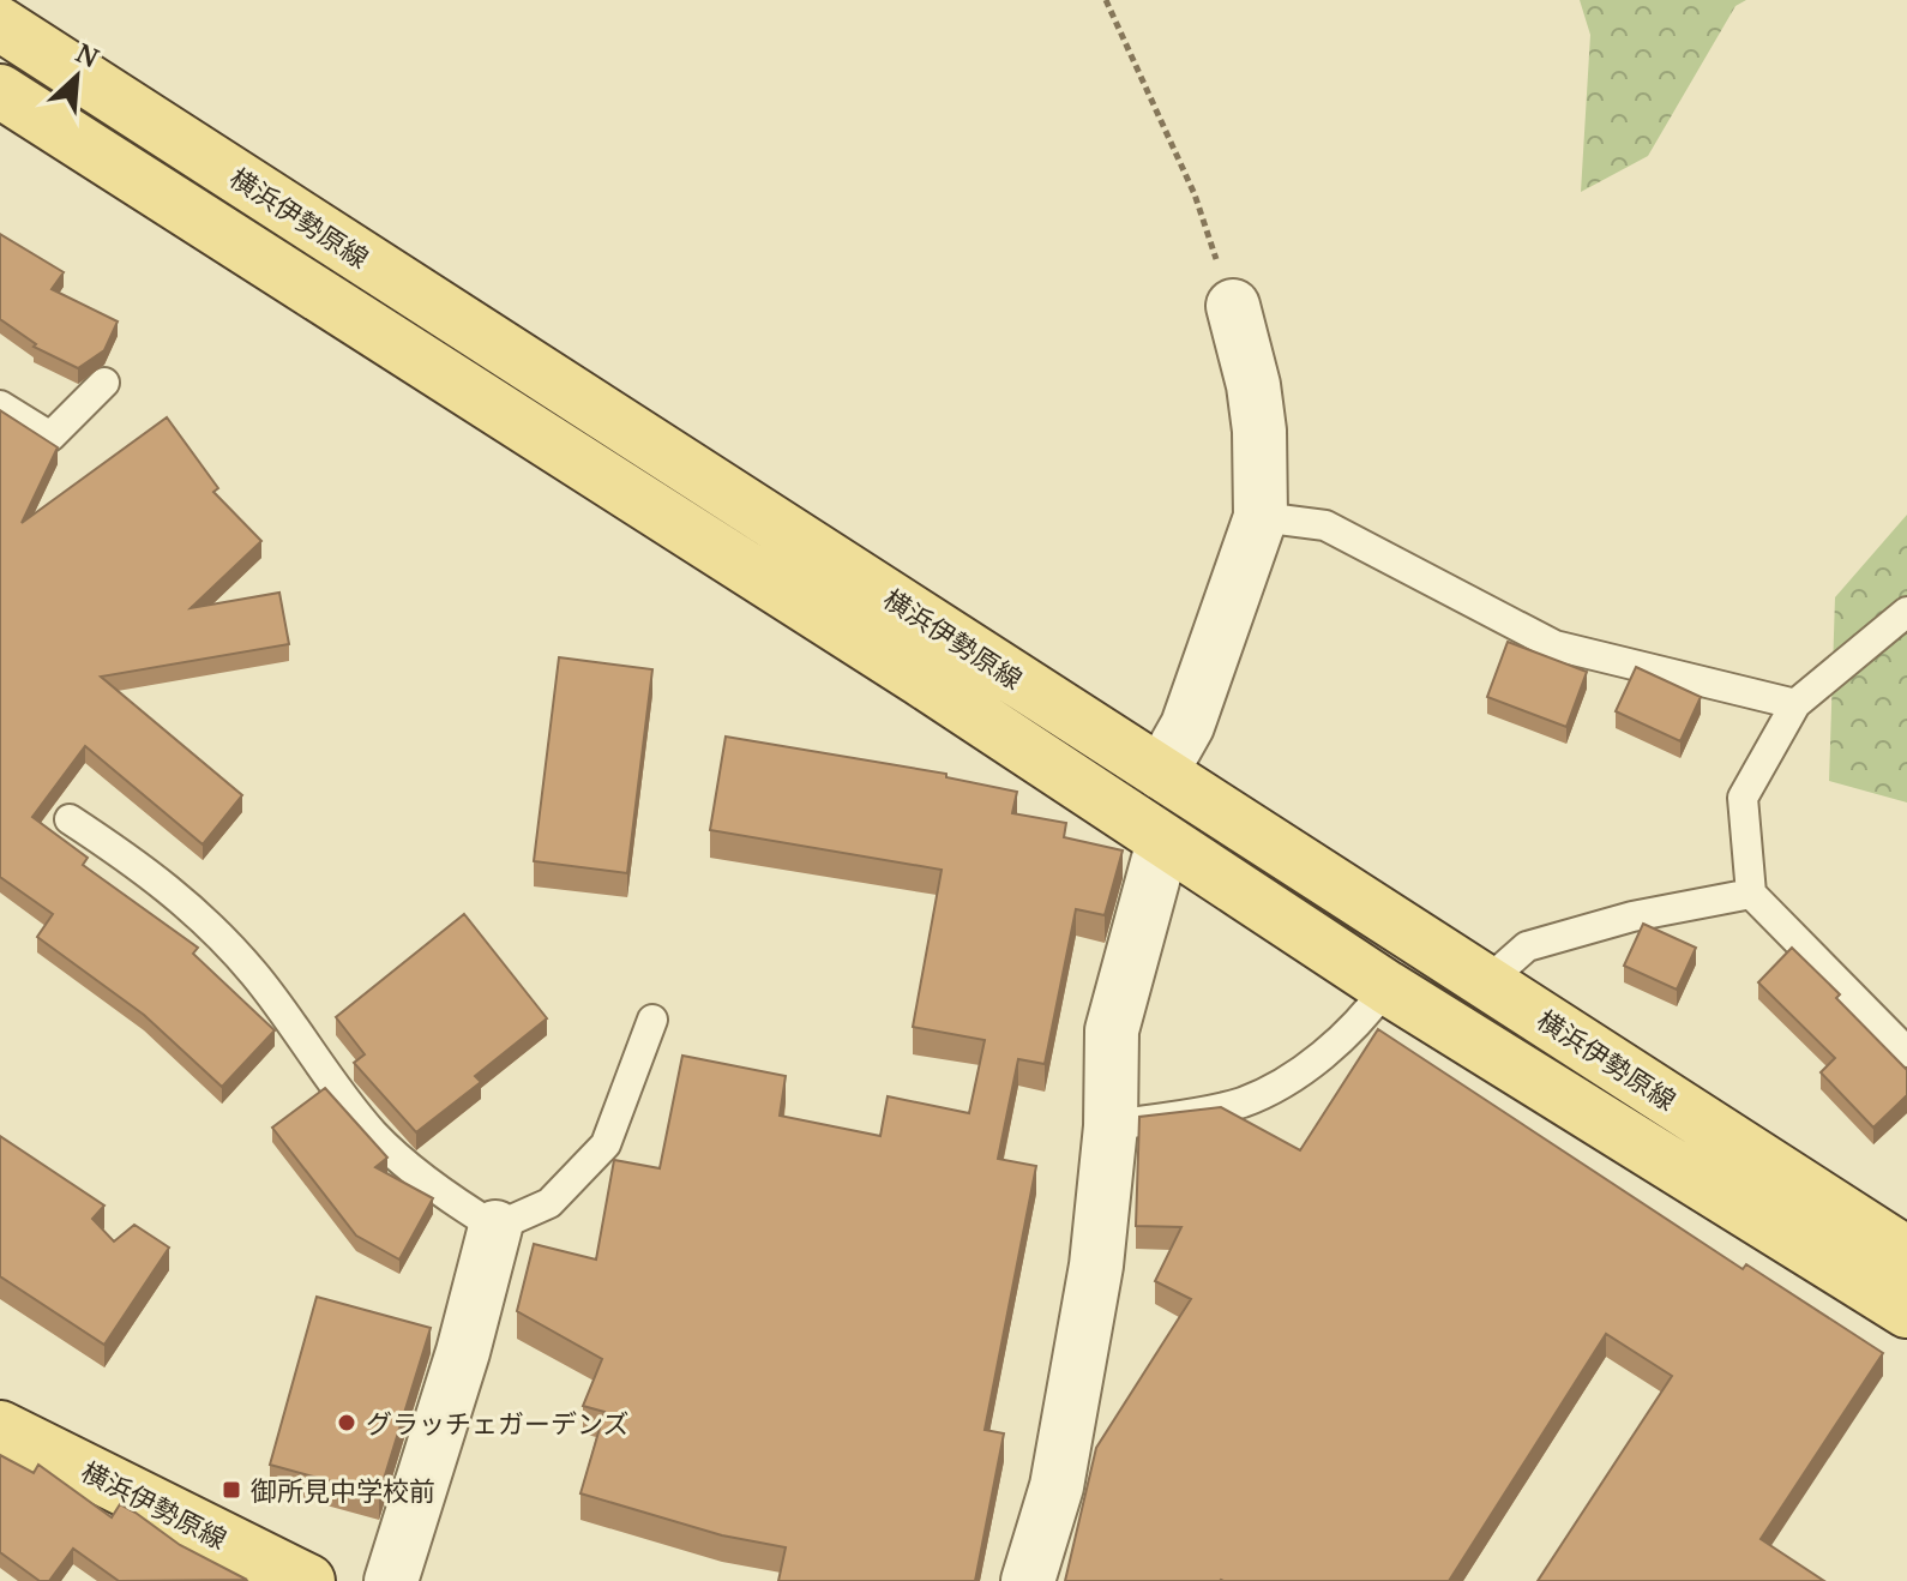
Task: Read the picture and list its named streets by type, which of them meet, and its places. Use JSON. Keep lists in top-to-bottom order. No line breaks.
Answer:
{"streets":{"main road":["横浜伊勢原線"]},"places":{"other":["グラッチェガーデンズ"],"transit":["御所見中学校前"]},"north":"top right"}
